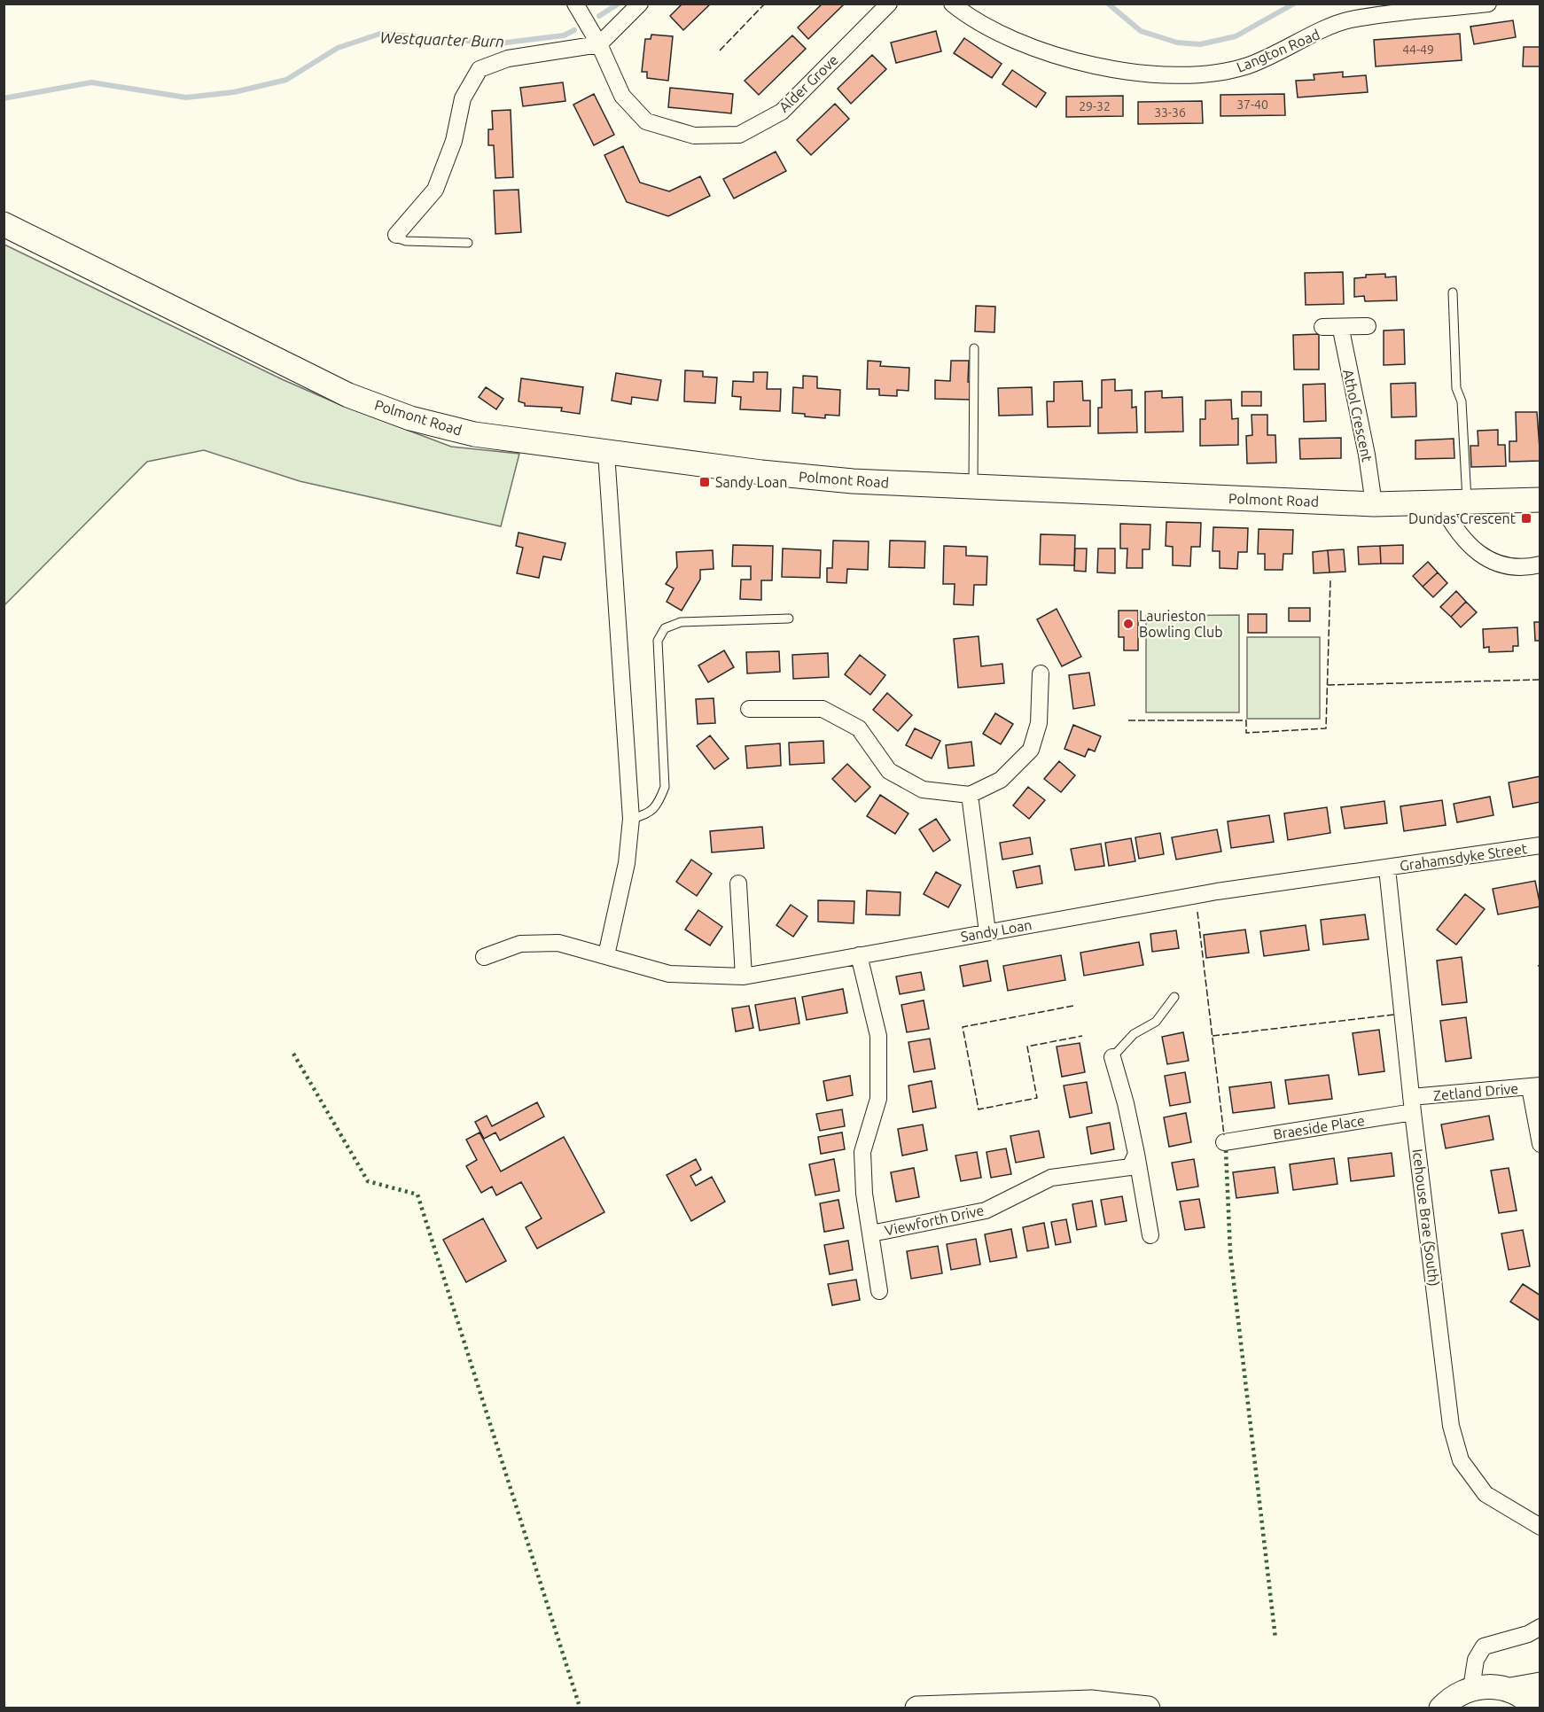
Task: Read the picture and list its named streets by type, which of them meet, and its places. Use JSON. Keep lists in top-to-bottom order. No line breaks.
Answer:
{"streets":{"main road":["Polmont Road"],"street":["Langton Road","Alder Grove","Athol Crescent","Grahamsdyke Street","Sandy Loan","Zetland Drive","Braeside Place","Icehouse Brae (South)","Viewforth Drive"]},"crossings":[["Athol Crescent","Polmont Road"],["Grahamsdyke Street","Sandy Loan"],["Grahamsdyke Street","Icehouse Brae (South)"],["Sandy Loan","Icehouse Brae (South)"],["Zetland Drive","Braeside Place"],["Zetland Drive","Icehouse Brae (South)"],["Braeside Place","Icehouse Brae (South)"]],"water":["Westquarter Burn"],"places":{"transit":["Sandy Loan","Dundas Crescent"],"other":["Laurieston Bowling Club"]},"house_numbers":["44-49","37-40","29-32","33-36"]}
